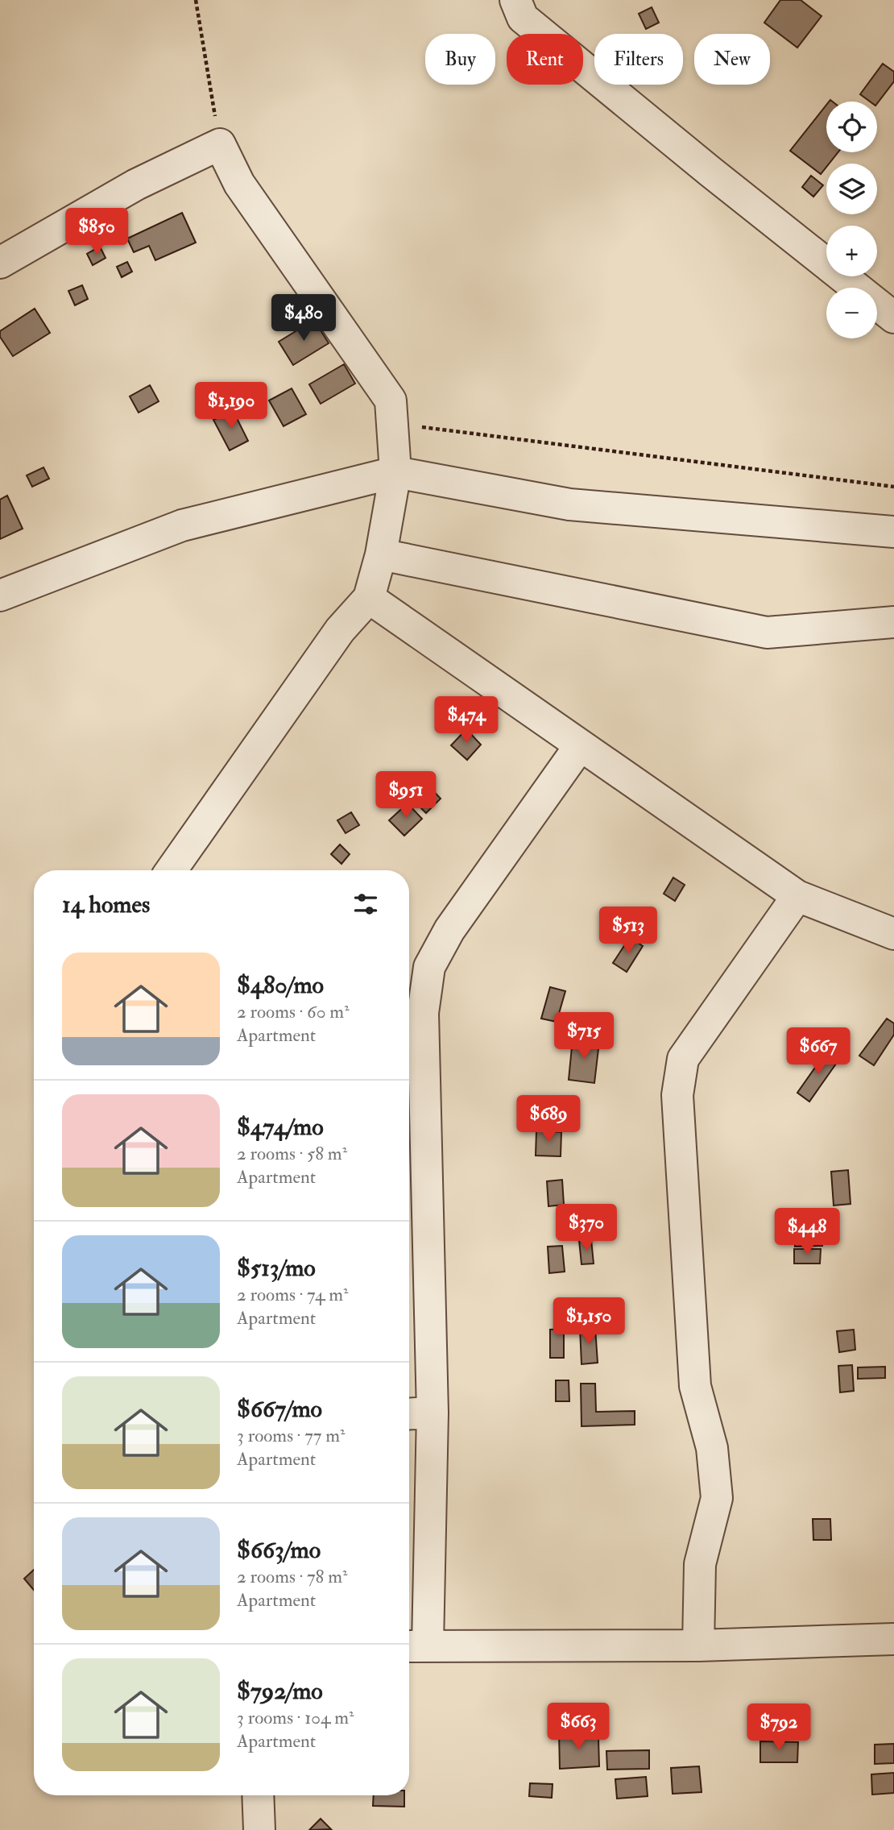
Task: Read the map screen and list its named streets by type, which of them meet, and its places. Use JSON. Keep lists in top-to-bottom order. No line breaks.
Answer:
{"page":{"chip":["Buy","Rent","Filters","New"],"map_buttons":["+","−"],"price":["$850","$480","$1,190","$474","$951","$513","$715","$667","$689","$370","$448","$1,150","$663","$792"],"heading":"14 homes","list":[{"name":"$480/mo","note":"2 rooms · 60 m² · Apartment"},{"name":"$474/mo","note":"2 rooms · 58 m² · Apartment"},{"name":"$513/mo","note":"2 rooms · 74 m² · Apartment"},{"name":"$667/mo","note":"3 rooms · 77 m² · Apartment"},{"name":"$663/mo","note":"2 rooms · 78 m² · Apartment"},{"name":"$792/mo","note":"3 rooms · 104 m² · Apartment"}]}}
